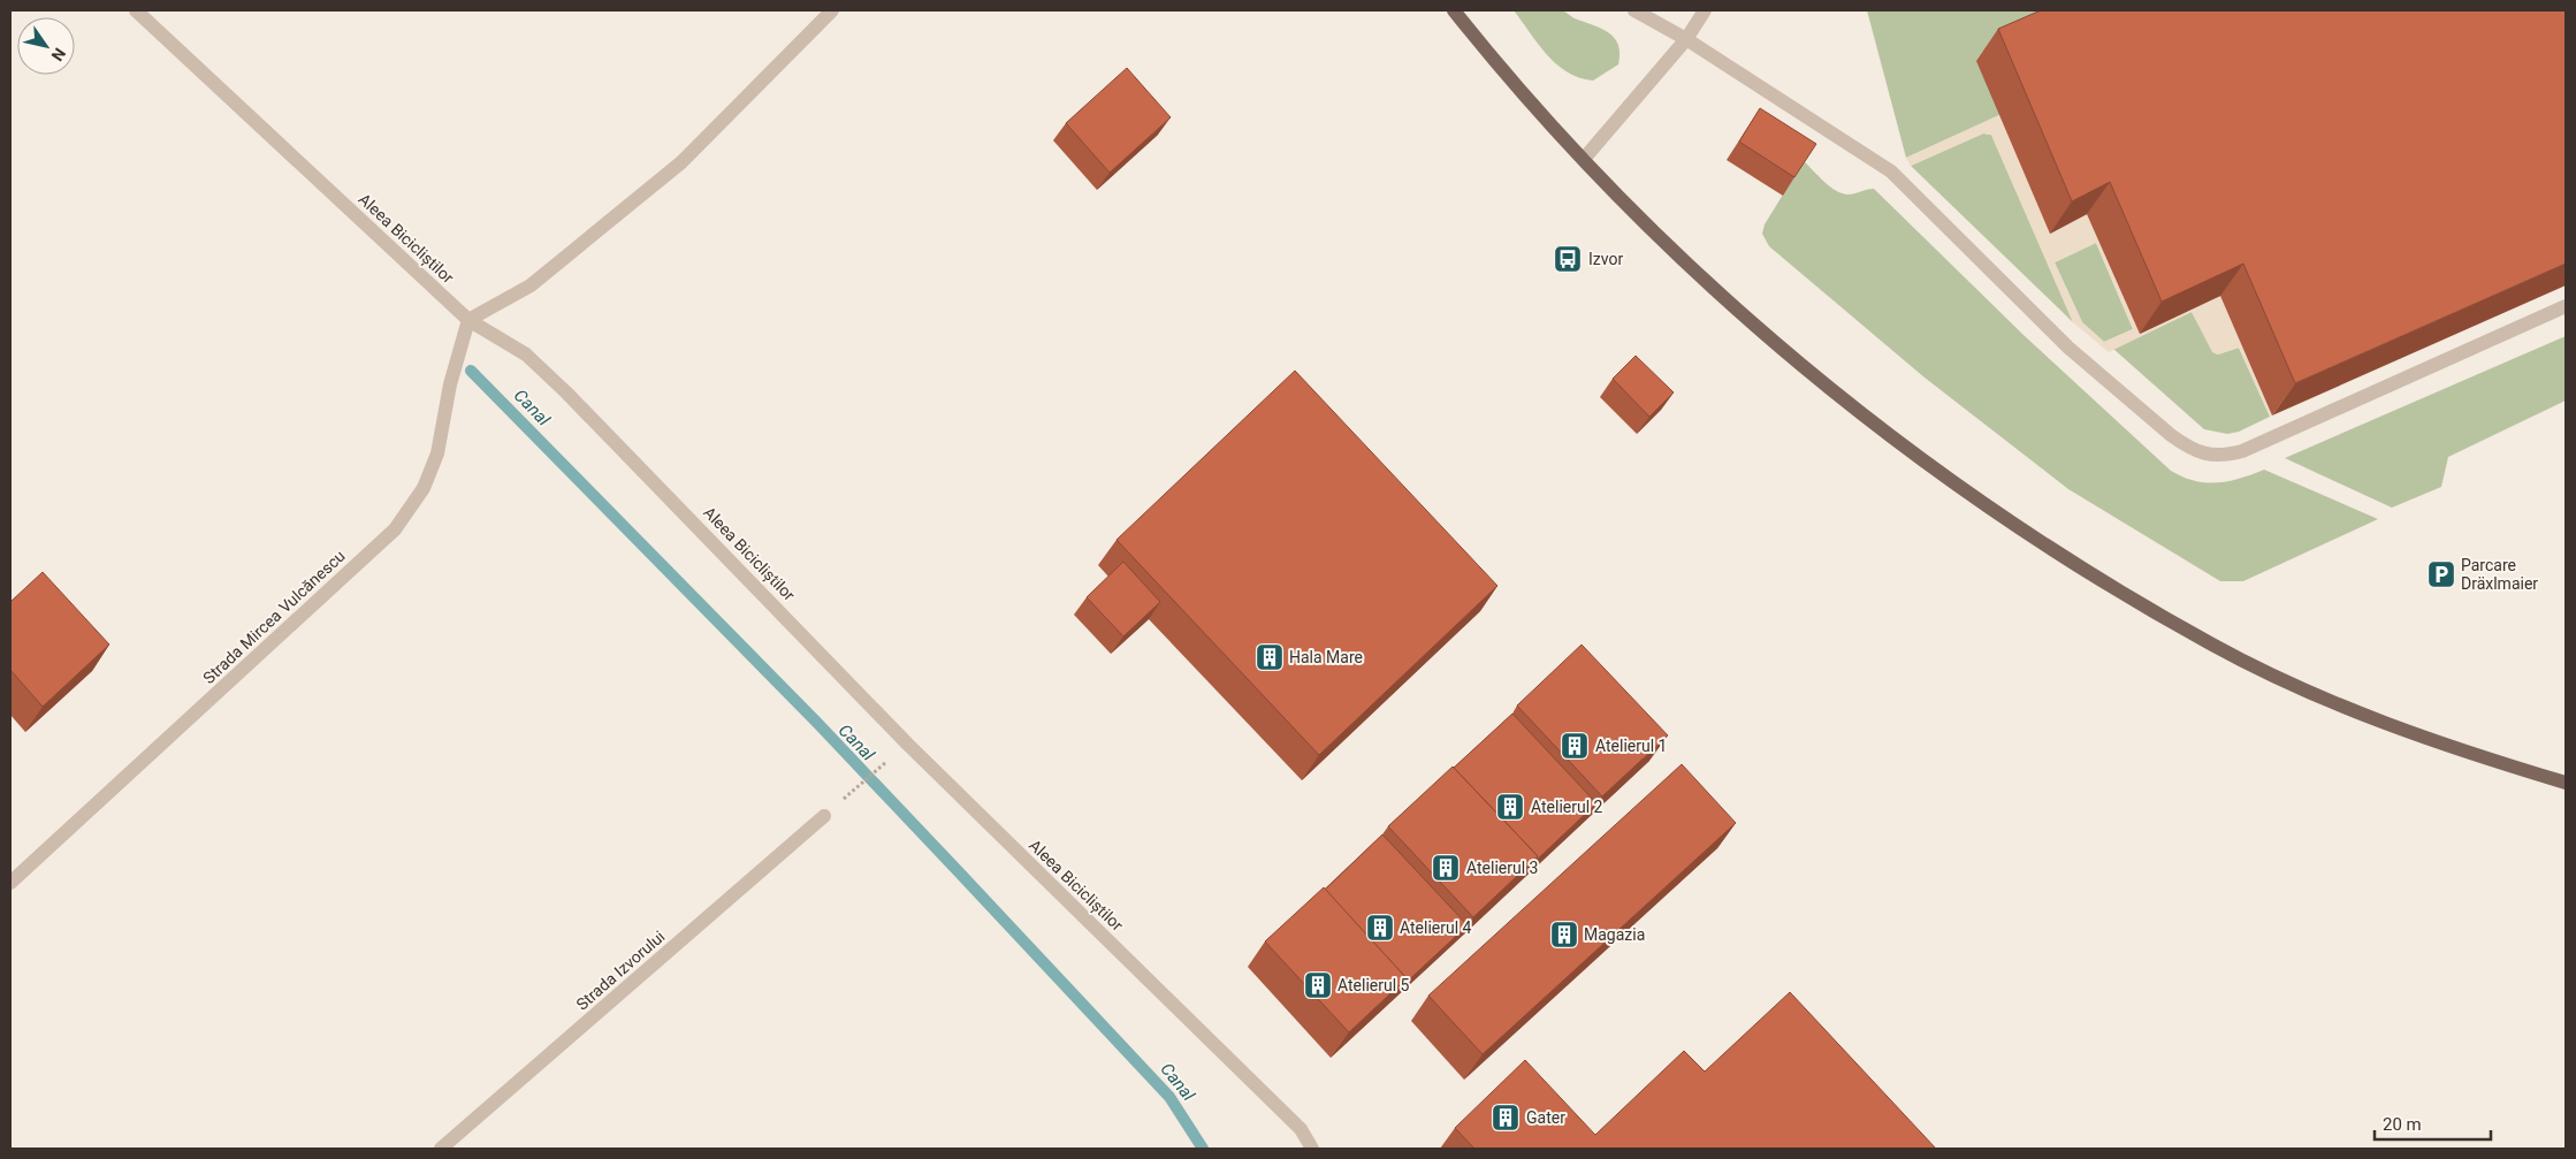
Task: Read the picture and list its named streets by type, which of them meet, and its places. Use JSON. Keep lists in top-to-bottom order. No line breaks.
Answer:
{"streets":{"street":["Aleea Bicicliștilor","Strada Mircea Vulcănescu","Strada Izvorului"]},"crossings":[["Aleea Bicicliștilor","Strada Mircea Vulcănescu"]],"water":["Canal"],"places":{"bus stop":["Izvor"],"parking":["Parcare Dräxlmaier"],"building":["Hala Mare","Atelierul 1","Atelierul 2","Atelierul 3","Atelierul 4","Magazia","Atelierul 5","Gater"]},"scale_bar":"20 m","north":"bottom right"}
